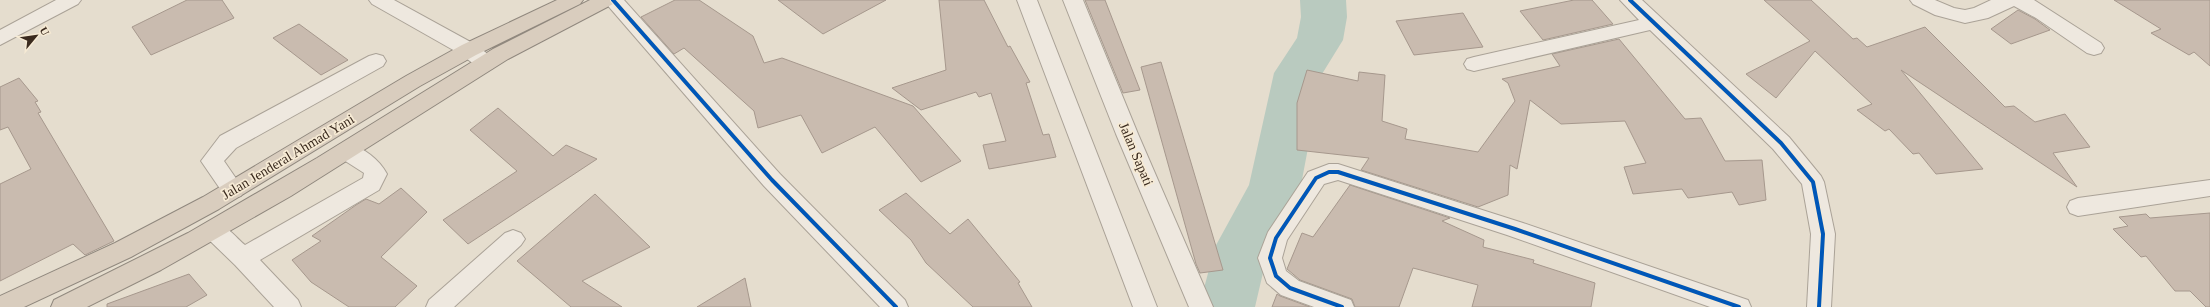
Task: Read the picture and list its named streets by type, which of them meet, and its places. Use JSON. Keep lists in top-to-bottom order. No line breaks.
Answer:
{"streets":{"highway":["Jalan Jenderal Ahmad Yani"],"street":["Jalan Sapati"]},"north":"top right"}
